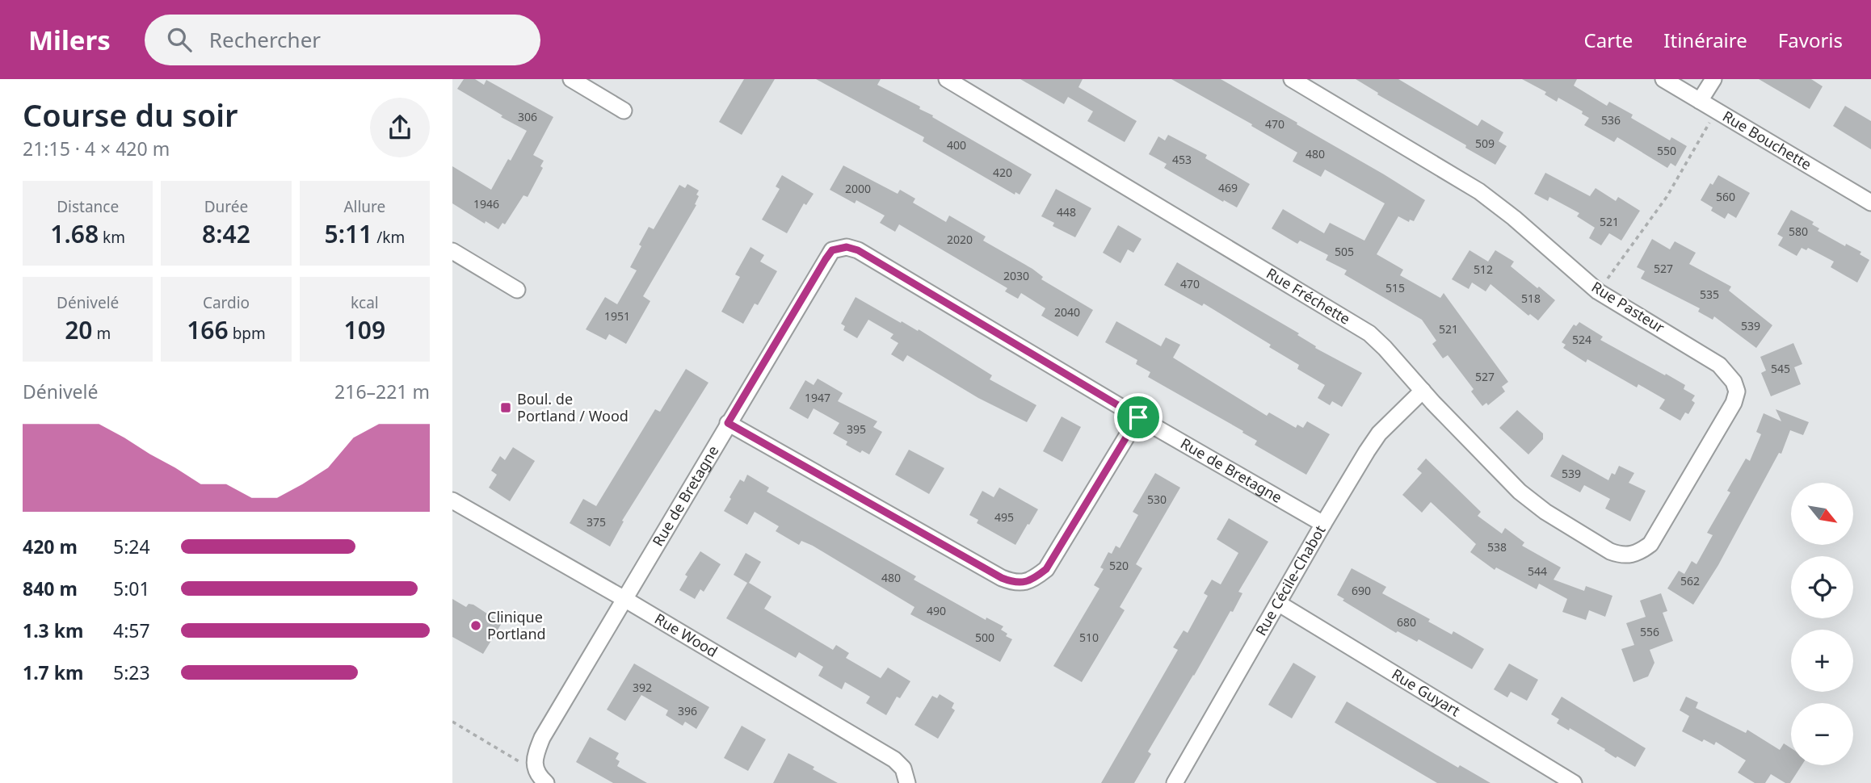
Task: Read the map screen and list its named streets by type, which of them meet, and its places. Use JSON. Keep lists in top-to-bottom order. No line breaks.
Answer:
{"streets":{"street":["Rue Bouchette","Rue Fréchette","Rue Pasteur","Rue de Bretagne","Rue Cécile-Chabot","Rue Wood","Rue Guyart"]},"crossings":[["Rue Fréchette","Rue Pasteur"],["Rue Fréchette","Rue Cécile-Chabot"],["Rue de Bretagne","Rue Cécile-Chabot"],["Rue de Bretagne","Rue Wood"],["Rue Cécile-Chabot","Rue Guyart"]],"places":{"transit":["Boul. de Portland / Wood"],"other":["Clinique Portland"]},"house_numbers":["306","536","470","509","400","550","480","453","420","469","2000","560","1946","448","521","580","2020","505","527","512","2030","470","515","535","518","2040","1951","539","521","524","545","527","1947","395","539","530","495","375","538","520","544","480","562","690","490","680","556","500","510","392","396"],"north":"bottom right","page":{"header":"Milers","search":"Rechercher","nav":["Carte","Itinéraire","Favoris"],"heading":["Course du soir","21:15 · 4 × 420 m"],"stats":[["Distance","1.68 km"],["Durée","8:42"],["Allure","5:11 /km"],["Dénivelé","20 m"],["Cardio","166 bpm"],["kcal","109"]],"chart":["Dénivelé","216–221 m"],"map_buttons":["+","−"],"list":[{"name":"420 m","note":"5:24"},{"name":"840 m","note":"5:01"},{"name":"1.3 km","note":"4:57"},{"name":"1.7 km","note":"5:23"}]}}
